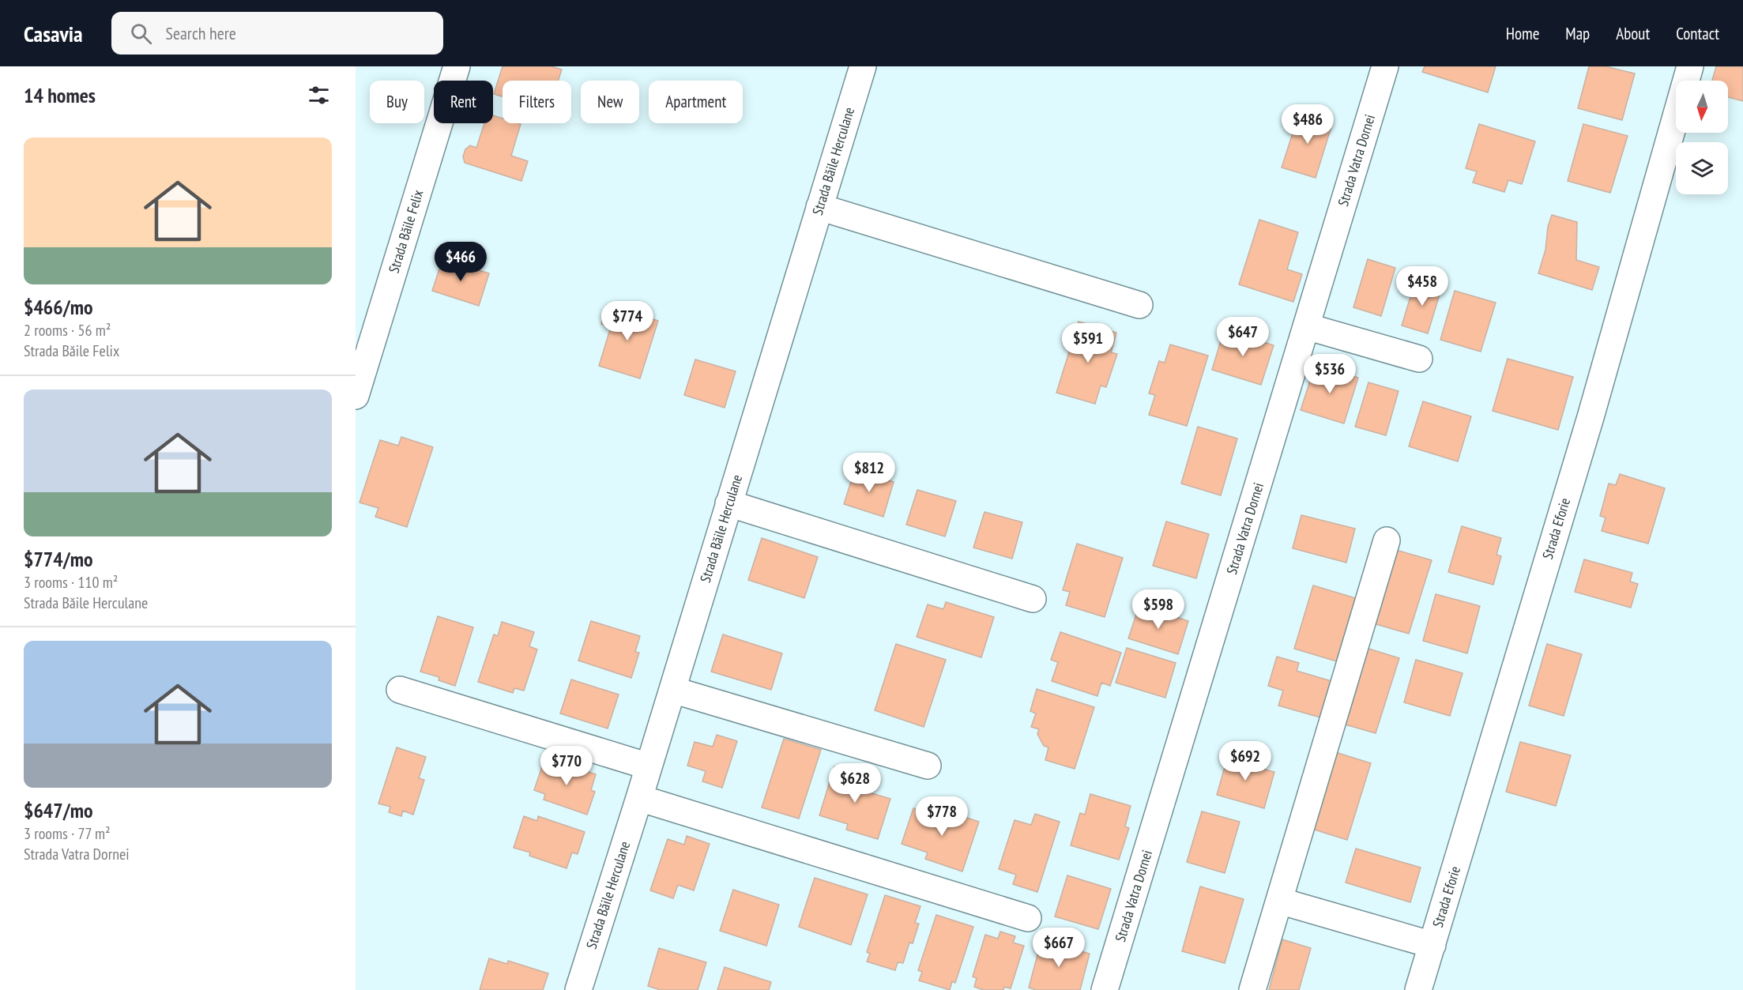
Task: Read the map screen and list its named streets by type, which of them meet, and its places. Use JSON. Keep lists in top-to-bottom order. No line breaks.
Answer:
{"streets":{"street":["Strada Vatra Dornei","Strada Băile Herculane","Strada Băile Felix","Strada Eforie"]},"north":"bottom","page":{"header":"Casavia","search":"Search here","nav":["Home","Map","About","Contact"],"heading":"14 homes","chip":["Buy","Rent","Filters","New","Apartment"],"price":["$486","$466","$458","$774","$647","$591","$536","$812","$598","$692","$770","$628","$778","$667"],"list":[{"name":"$466/mo","note":"2 rooms · 56 m² · Strada Băile Felix"},{"name":"$774/mo","note":"3 rooms · 110 m² · Strada Băile Herculane"},{"name":"$647/mo","note":"3 rooms · 77 m² · Strada Vatra Dornei"}]}}
